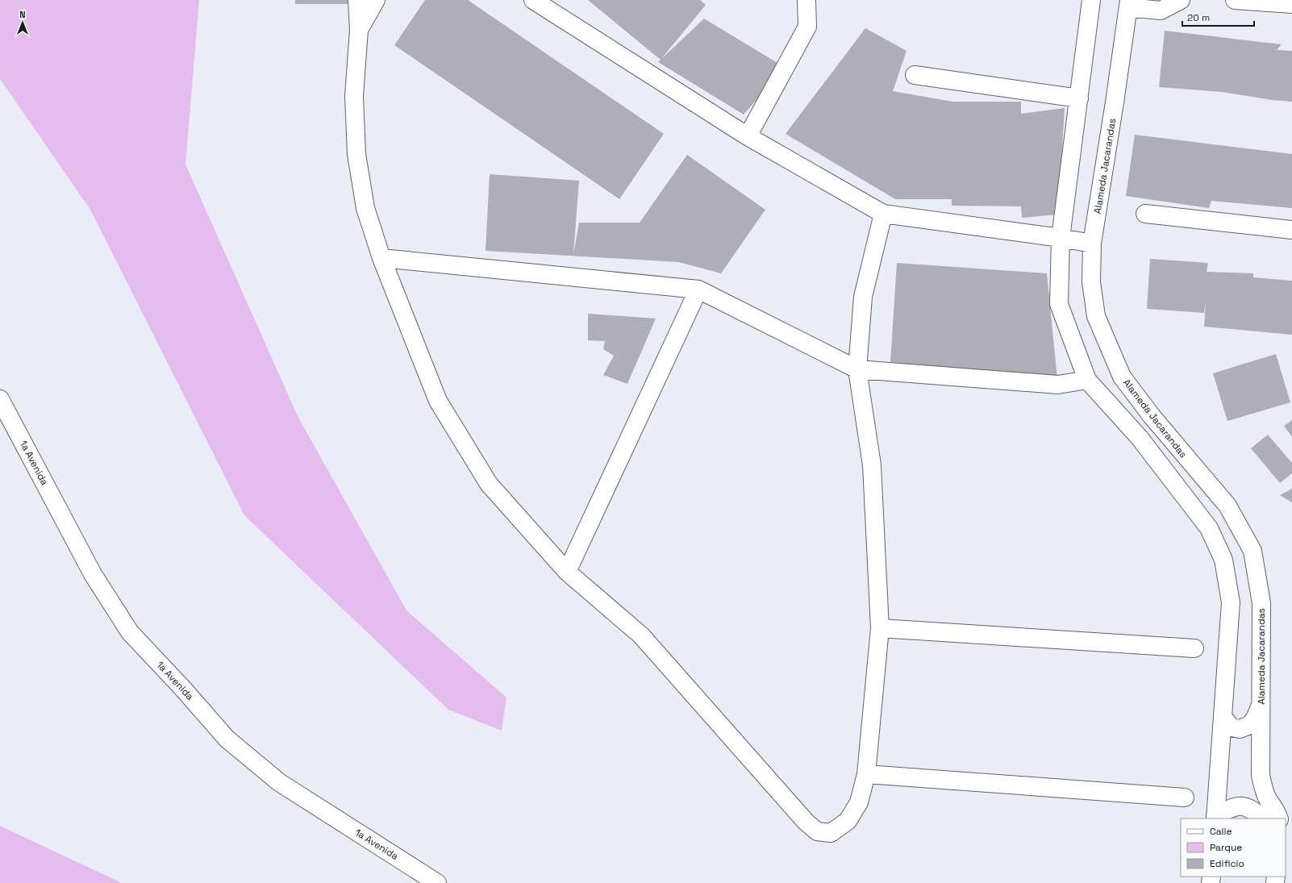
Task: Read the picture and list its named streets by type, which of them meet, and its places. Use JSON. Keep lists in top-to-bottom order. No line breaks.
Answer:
{"streets":{"street":["Alameda Jacarandas","1a Avenida"]},"legend":["Calle","Parque","Edificio"],"scale_bar":"20 m","north":"top"}
